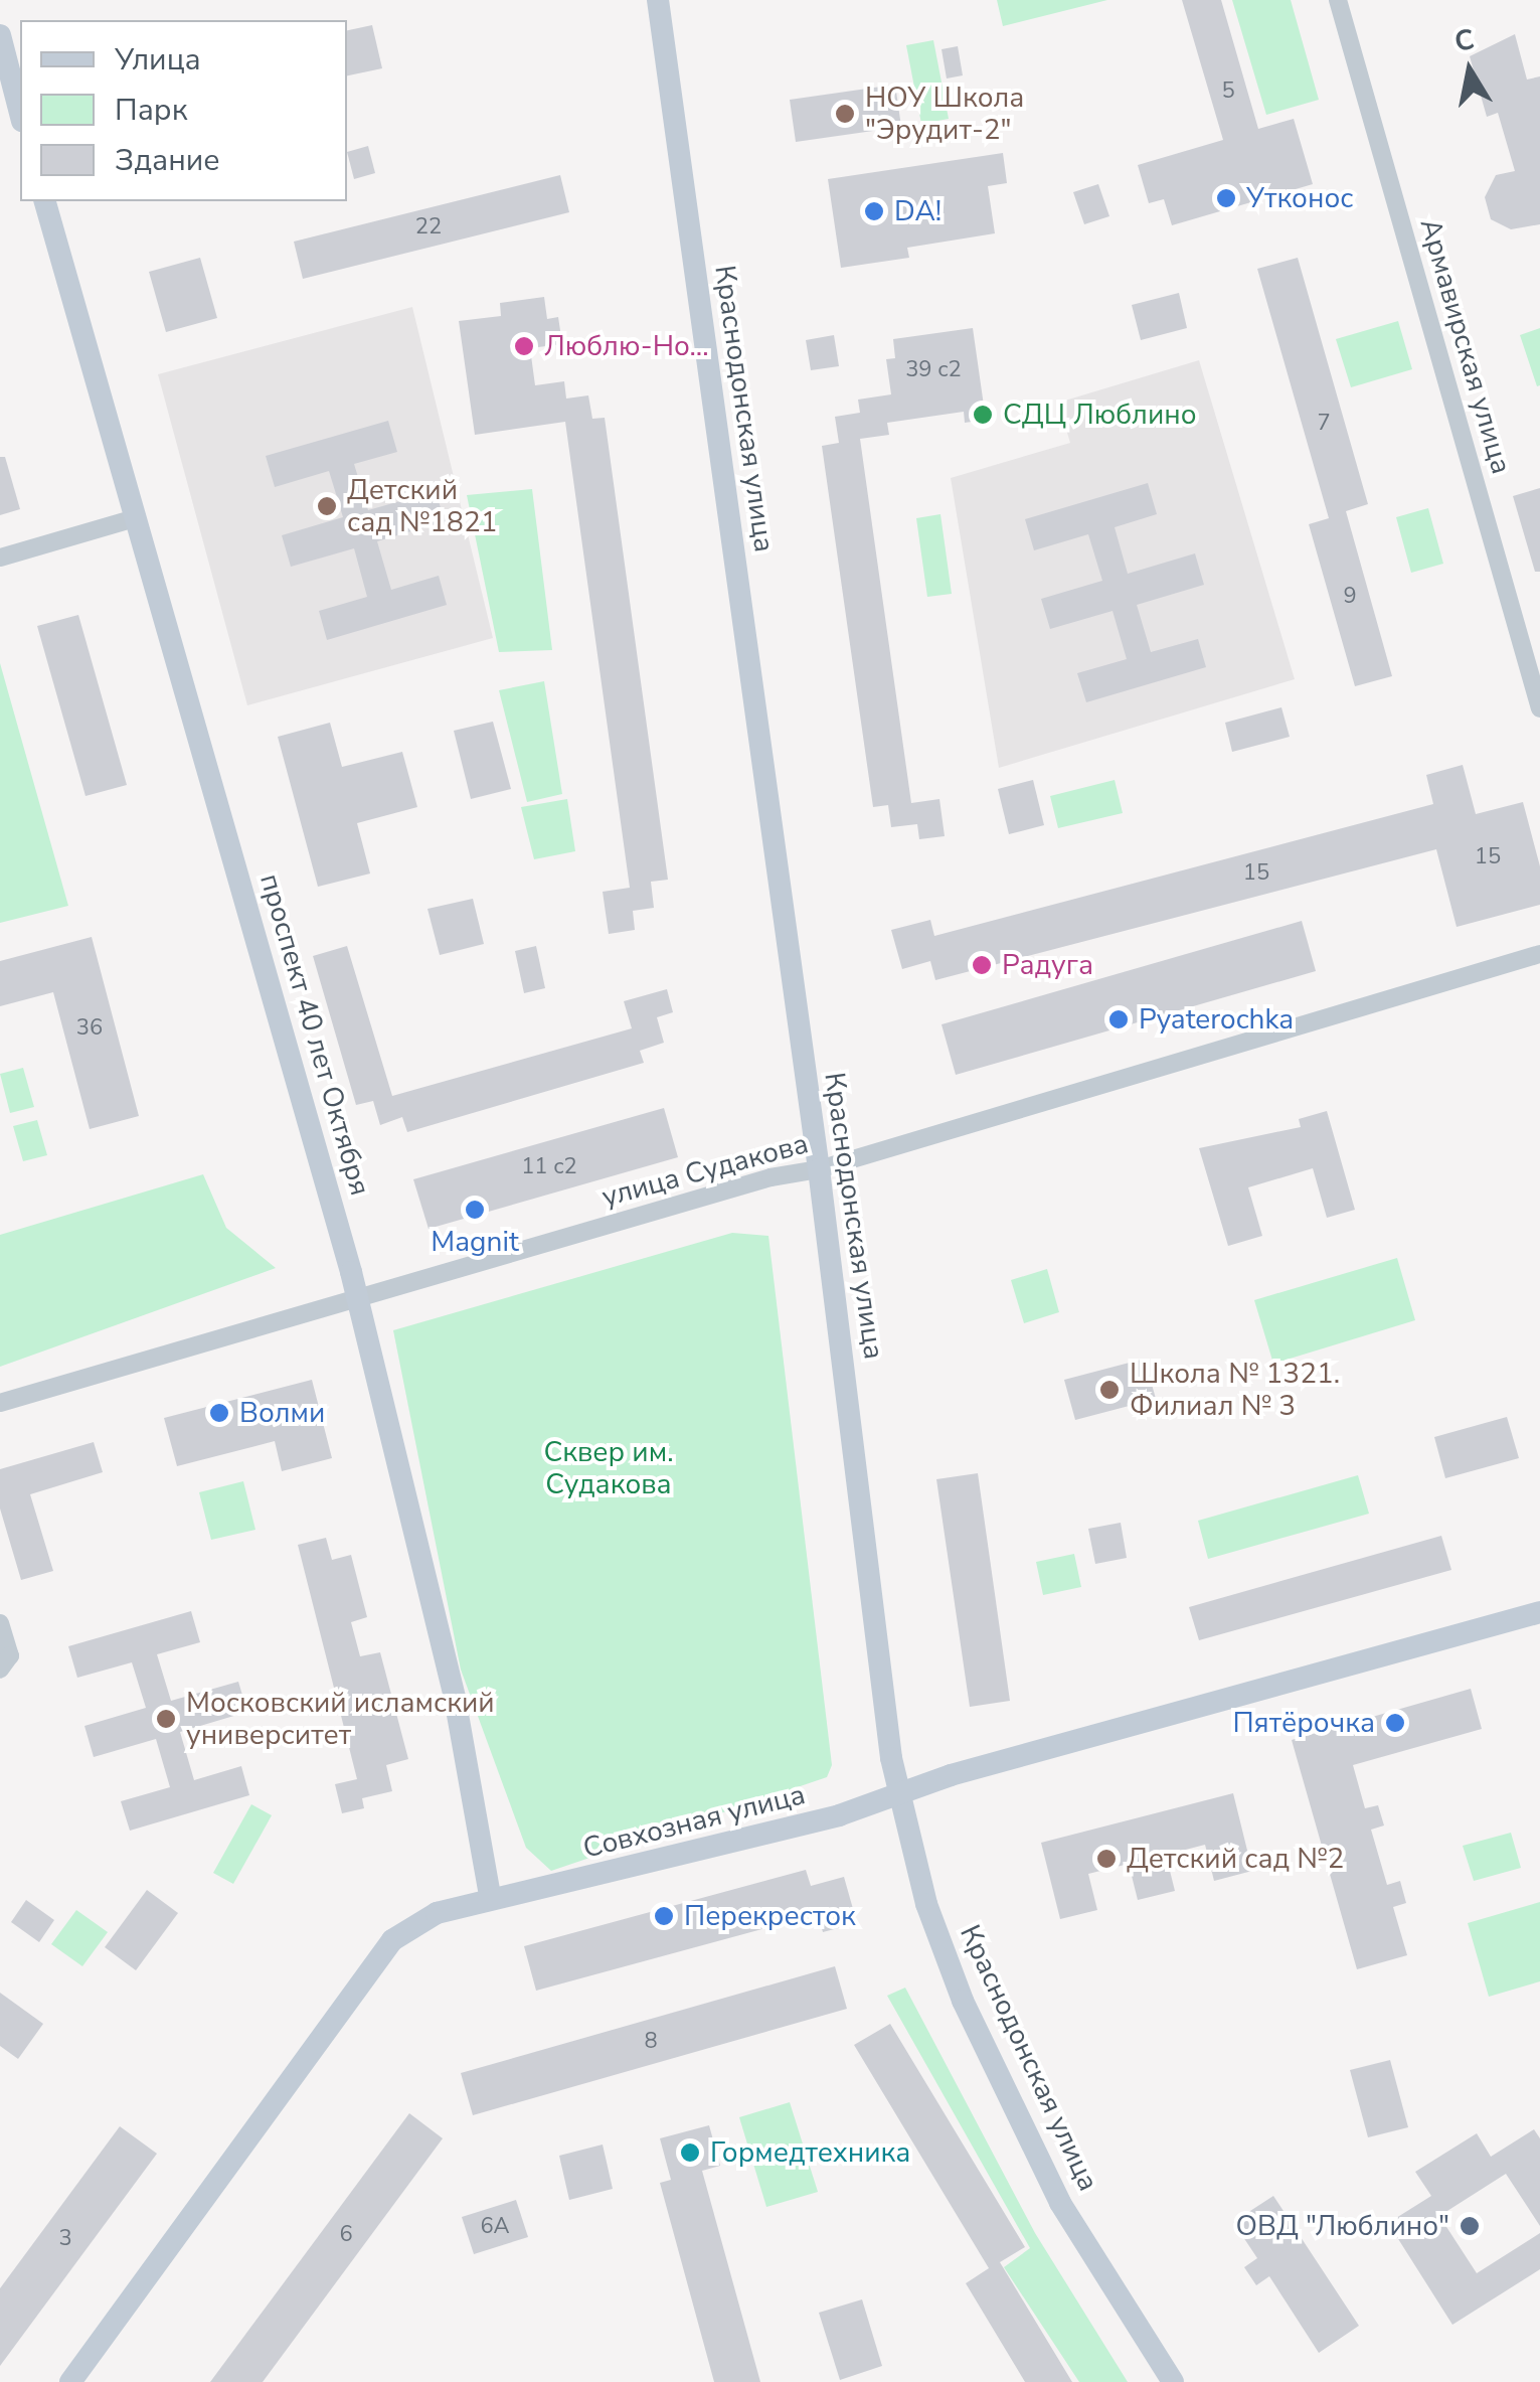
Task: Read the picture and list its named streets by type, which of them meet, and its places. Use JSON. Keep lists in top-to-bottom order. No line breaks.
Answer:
{"streets":{"street":["Армавирская улица","Краснодонская улица","проспект 40 лет Октября","улица Судакова","Совхозная улица"]},"crossings":[["Краснодонская улица","улица Судакова"],["Краснодонская улица","Совхозная улица"],["проспект 40 лет Октября","улица Судакова"],["проспект 40 лет Октября","Совхозная улица"]],"parks":["Сквер им. Судакова"],"places":["НОУ Школа \"Эрудит-2\"","Утконос","DA!","Люблю-Но...","СДЦ Люблино","Детский сад №1821","Радуга","Pyaterochka","Magnit","Школа № 1321. Филиал № 3","Волми","Московский исламский университет","Пятёрочка","Детский сад №2","Перекресток","Гормедтехника","ОВД \"Люблино\""],"house_numbers":["5","22","39 с2","7","9","15","15","36","11 с2","8","6А","6","3"],"legend":["Улица","Парк","Здание"],"north":"top"}
